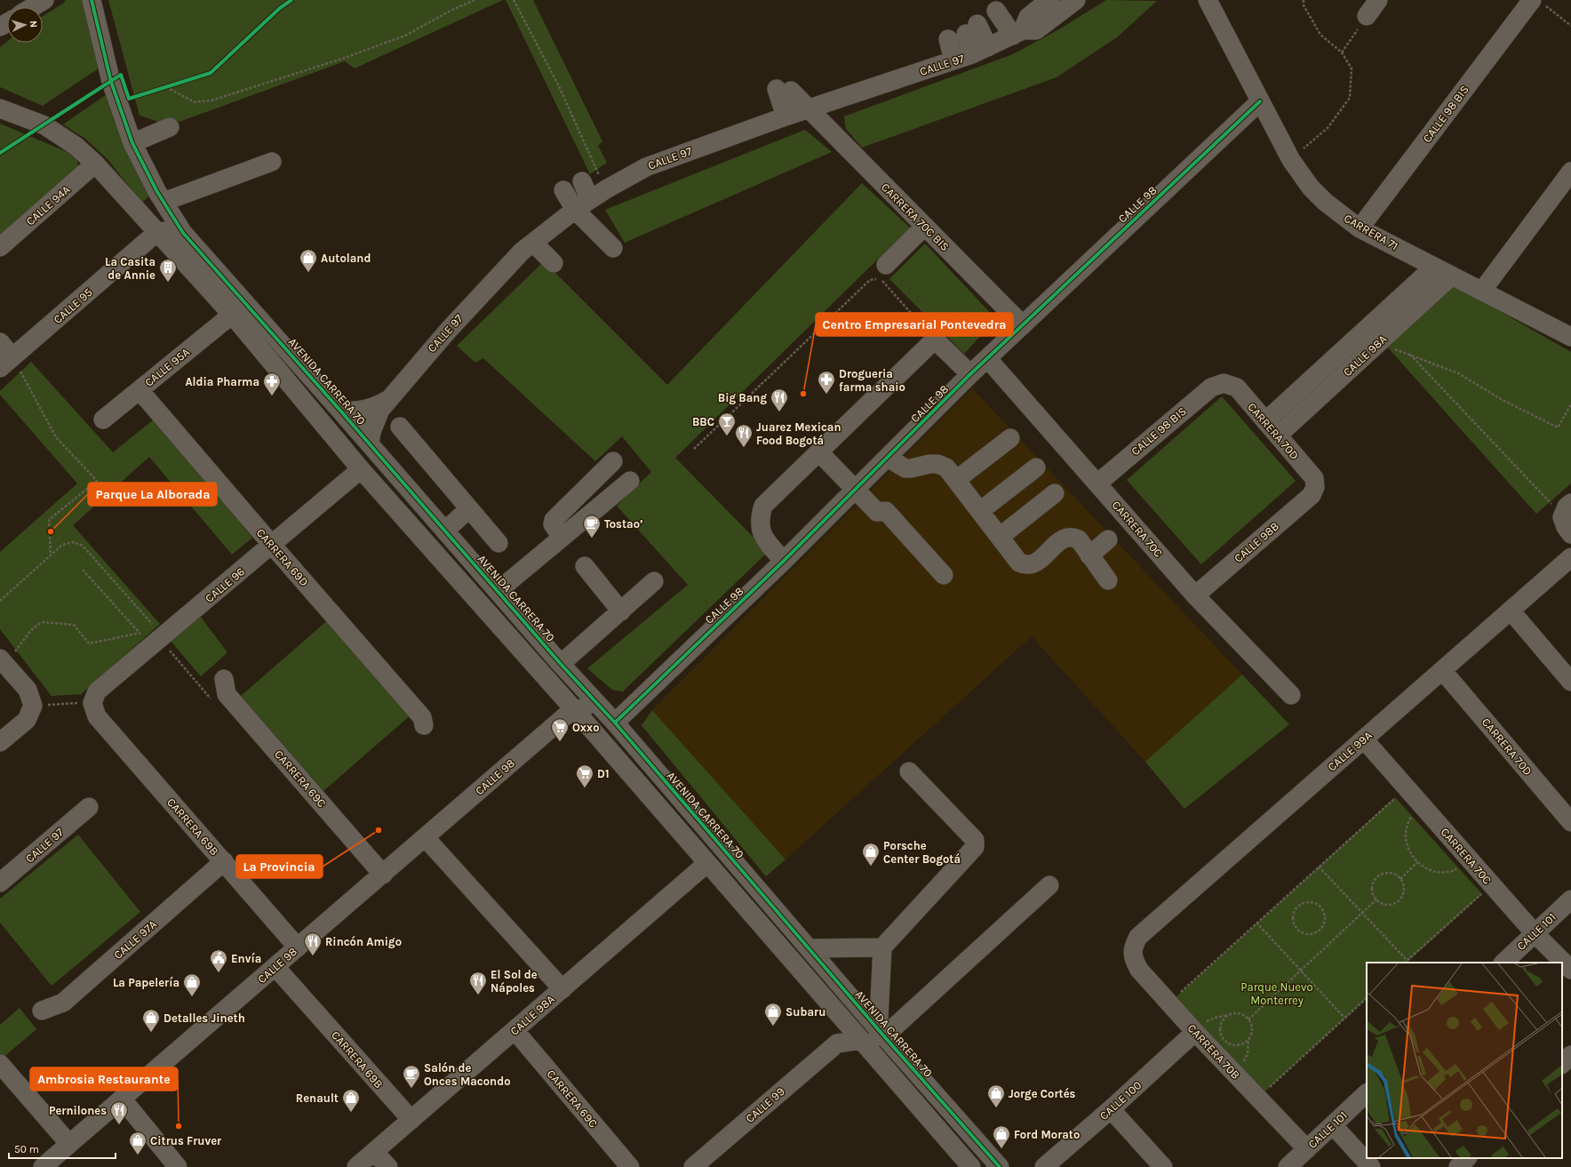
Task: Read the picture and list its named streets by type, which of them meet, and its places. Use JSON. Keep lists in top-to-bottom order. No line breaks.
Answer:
{"streets":{"street":["CALLE 97","CALLE 98 BIS","CALLE 98","CALLE 94A","CARRERA 70C BIS","CARRERA 71","CALLE 95","CALLE 98A","CALLE 95A","AVENIDA CARRERA 70","CARRERA 70D","CARRERA 70C","CALLE 98B","CARRERA 69D","CALLE 96","CALLE 99A","CARRERA 69C","CARRERA 69B","CALLE 101","CALLE 97A","CARRERA 70B","CALLE 100","CALLE 99"]},"crossings":[["CALLE 97","CARRERA 70C BIS"],["CALLE 97","AVENIDA CARRERA 70"],["CALLE 98 BIS","CARRERA 71"],["CALLE 98 BIS","CARRERA 70D"],["CALLE 98 BIS","CARRERA 70C"],["CALLE 98","CARRERA 70C BIS"],["CALLE 98","CARRERA 71"],["CALLE 98","AVENIDA CARRERA 70"],["CALLE 98","CARRERA 70C"],["CALLE 98","CARRERA 69C"],["CALLE 98","CARRERA 69B"],["CARRERA 71","CALLE 98A"],["CALLE 98A","CARRERA 70D"],["CALLE 98A","CARRERA 69C"],["CALLE 98A","CARRERA 69B"],["CALLE 95A","CARRERA 69D"],["CARRERA 70D","CALLE 98B"],["CARRERA 70D","CALLE 99A"],["CARRERA 70C","CALLE 98B"],["CARRERA 70C","CALLE 99A"],["CARRERA 70C","CALLE 101"],["CARRERA 69D","CALLE 96"],["CALLE 96","CARRERA 69B"],["CALLE 99A","CARRERA 70B"],["CARRERA 69B","CALLE 97A"],["CALLE 101","CARRERA 70B"],["CARRERA 70B","CALLE 100"]],"parks":["Parque Nuevo Monterrey"],"places":{"shop":["Autoland","Porsche Center Bogotá","La Papelería","Subaru","Detalles Jineth","Jorge Cortés","Renault","Ford Morato","Citrus Fruver"],"building":["La Casita de Annie"],"other":["Centro Empresarial Pontevedra","Parque La Alborada","La Provincia","Ambrosia Restaurante"],"pharmacy":["Drogueria farma shaio","Aldia Pharma"],"restaurant":["Big Bang","Juarez Mexican Food Bogotá","Rincón Amigo","El Sol de Nápoles","Pernilones"],"bar":["BBC"],"cafe":["Tostao’","Salón de Onces Macondo"],"supermarket":["Oxxo","D1"],"public building":["Envía"]},"scale_bar":"50 m","north":"right"}
